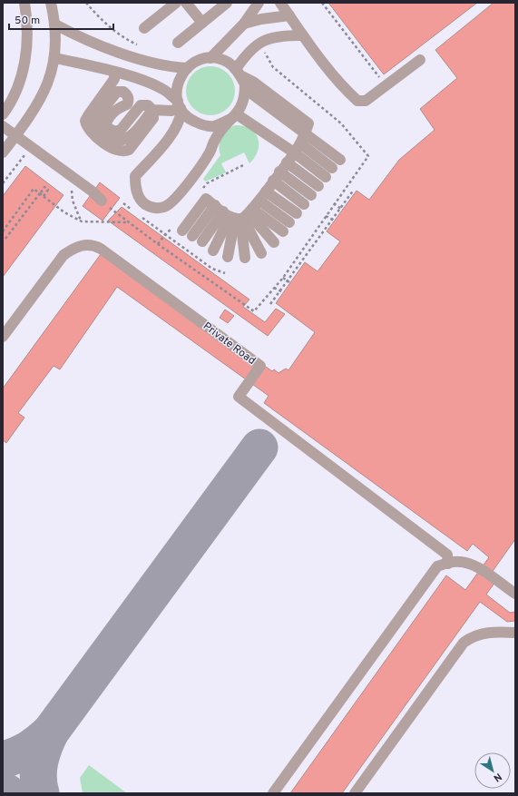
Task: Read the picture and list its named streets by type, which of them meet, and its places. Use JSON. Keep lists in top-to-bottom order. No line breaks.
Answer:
{"streets":{"street":["Private Road"]},"scale_bar":"50 m","north":"bottom right"}
